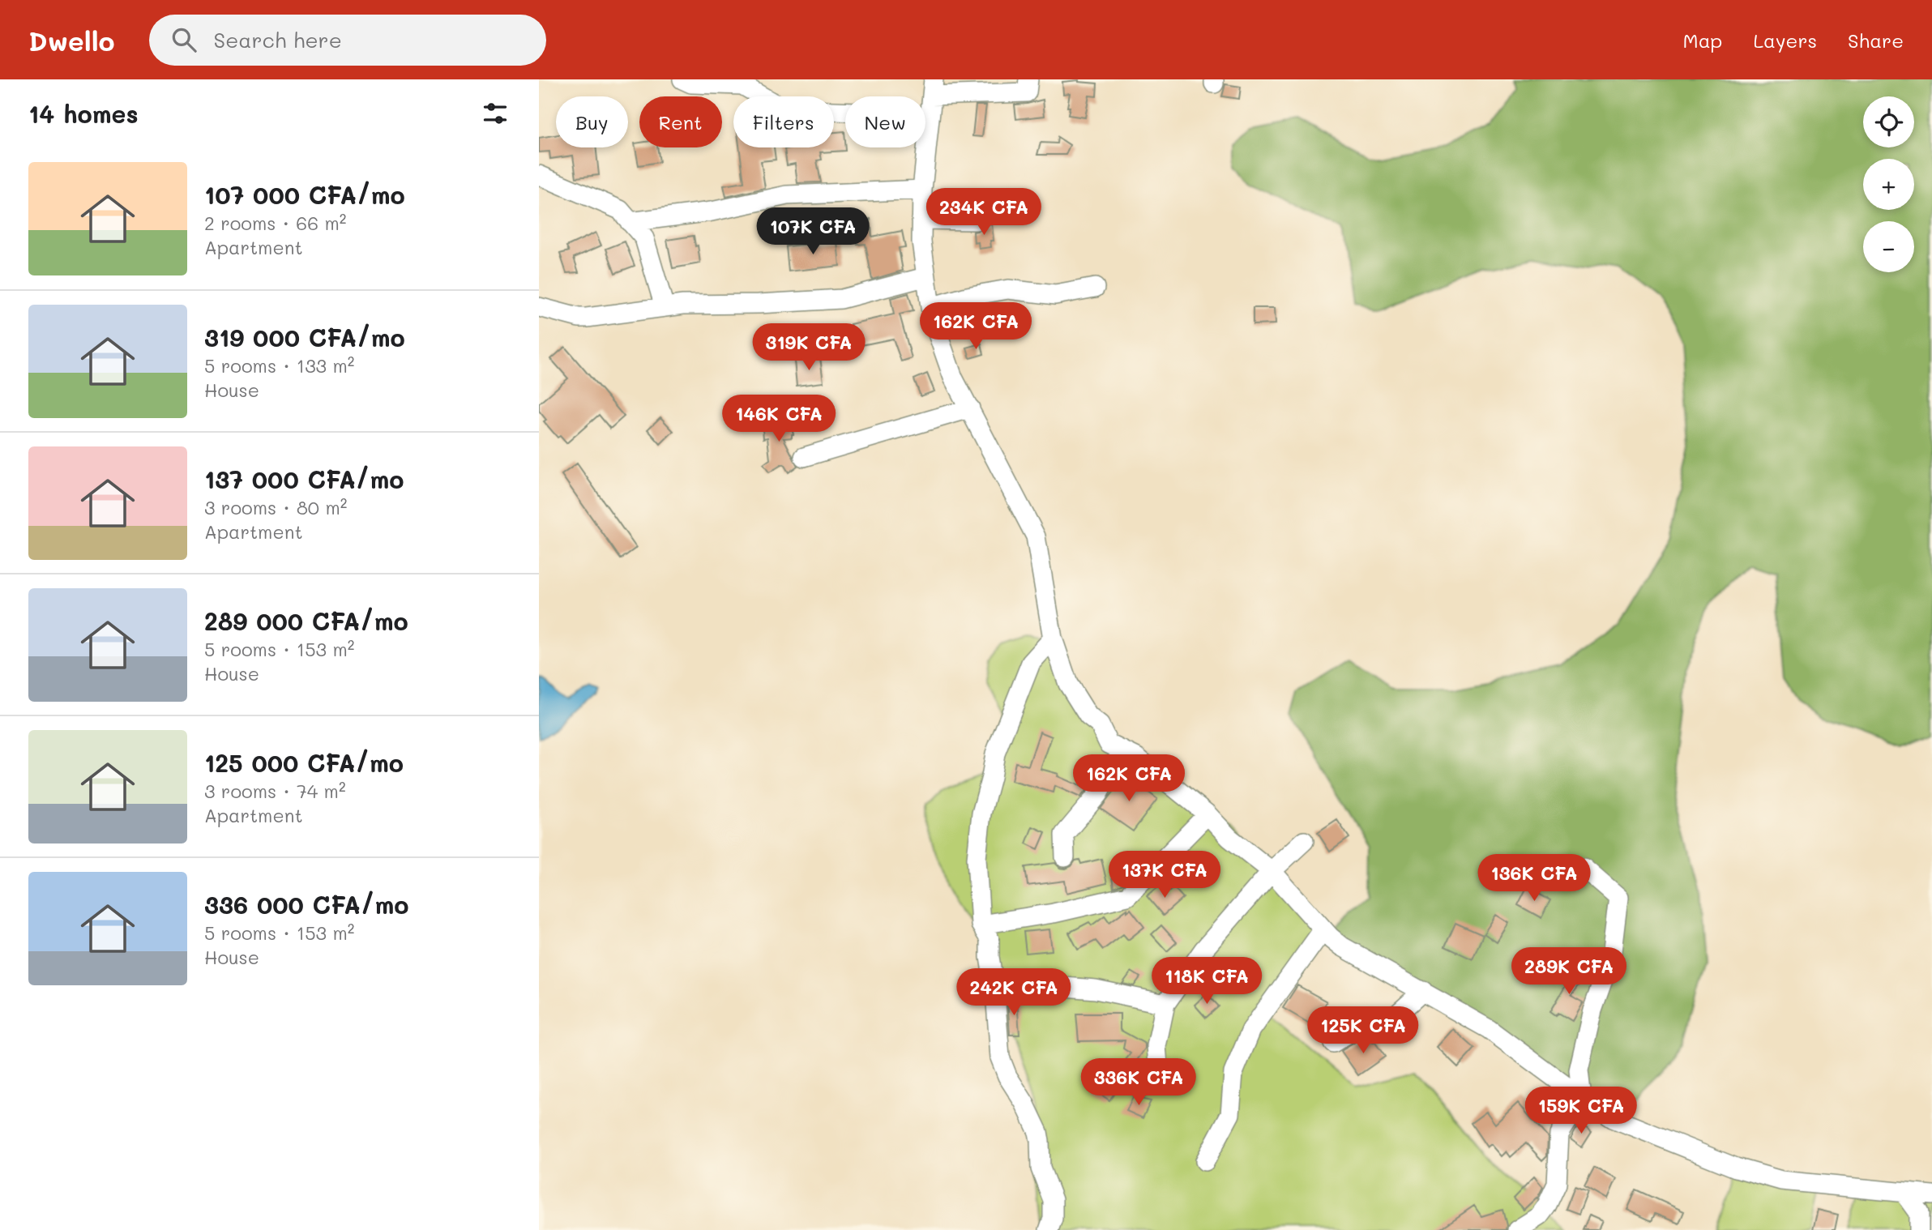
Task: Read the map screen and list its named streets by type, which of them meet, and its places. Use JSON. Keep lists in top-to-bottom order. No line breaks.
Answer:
{"page":{"header":"Dwello","search":"Search here","nav":["Map","Layers","Share"],"heading":"14 homes","map_buttons":["+","−"],"chip":["Buy","Rent","Filters","New"],"list":[{"name":"107 000 CFA/mo","note":"2 rooms · 66 m² · Apartment"},{"name":"319 000 CFA/mo","note":"5 rooms · 133 m² · House"},{"name":"137 000 CFA/mo","note":"3 rooms · 80 m² · Apartment"},{"name":"289 000 CFA/mo","note":"5 rooms · 153 m² · House"},{"name":"125 000 CFA/mo","note":"3 rooms · 74 m² · Apartment"},{"name":"336 000 CFA/mo","note":"5 rooms · 153 m² · House"}],"price":["234K CFA","107K CFA","162K CFA","319K CFA","146K CFA","162K CFA","137K CFA","136K CFA","289K CFA","118K CFA","242K CFA","125K CFA","336K CFA","159K CFA"]}}
